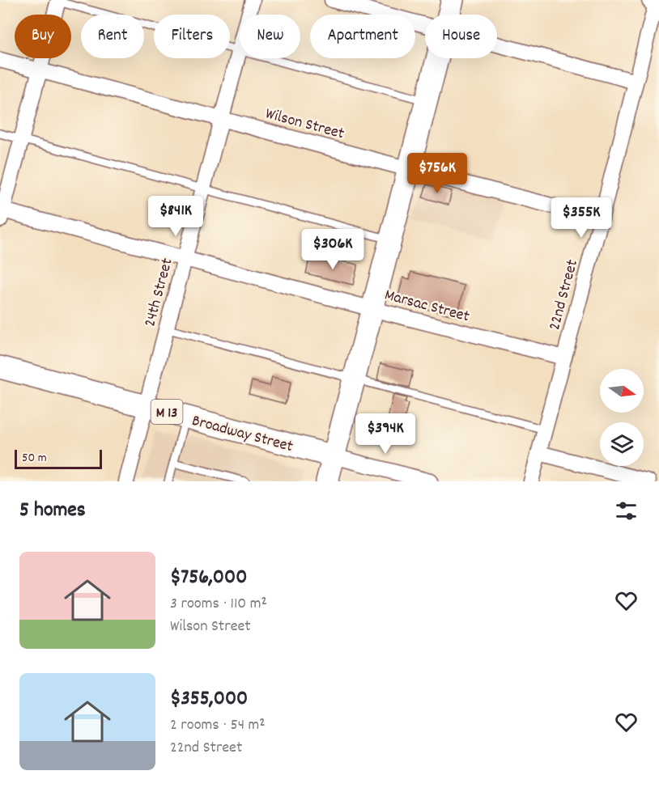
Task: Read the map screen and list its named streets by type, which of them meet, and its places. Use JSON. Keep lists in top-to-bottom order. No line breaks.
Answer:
{"streets":{"main road":["M 13","Broadway Street"],"street":["Wilson Street","24th Street","22nd Street","Marsac Street"]},"crossings":[["Wilson Street","24th Street"],["Wilson Street","22nd Street"],["24th Street","Marsac Street"],["24th Street","Broadway Street"],["22nd Street","Marsac Street"]],"scale_bar":"50 m","north":"right","page":{"chip":["Buy","Rent","Filters","New","Apartment","House"],"price":["$756K","$841K","$355K","$306K","$394K"],"scale":"50 m","heading":"5 homes","list":[{"name":"$756,000","note":"3 rooms · 110 m² · Wilson Street"},{"name":"$355,000","note":"2 rooms · 54 m² · 22nd Street"}]}}
